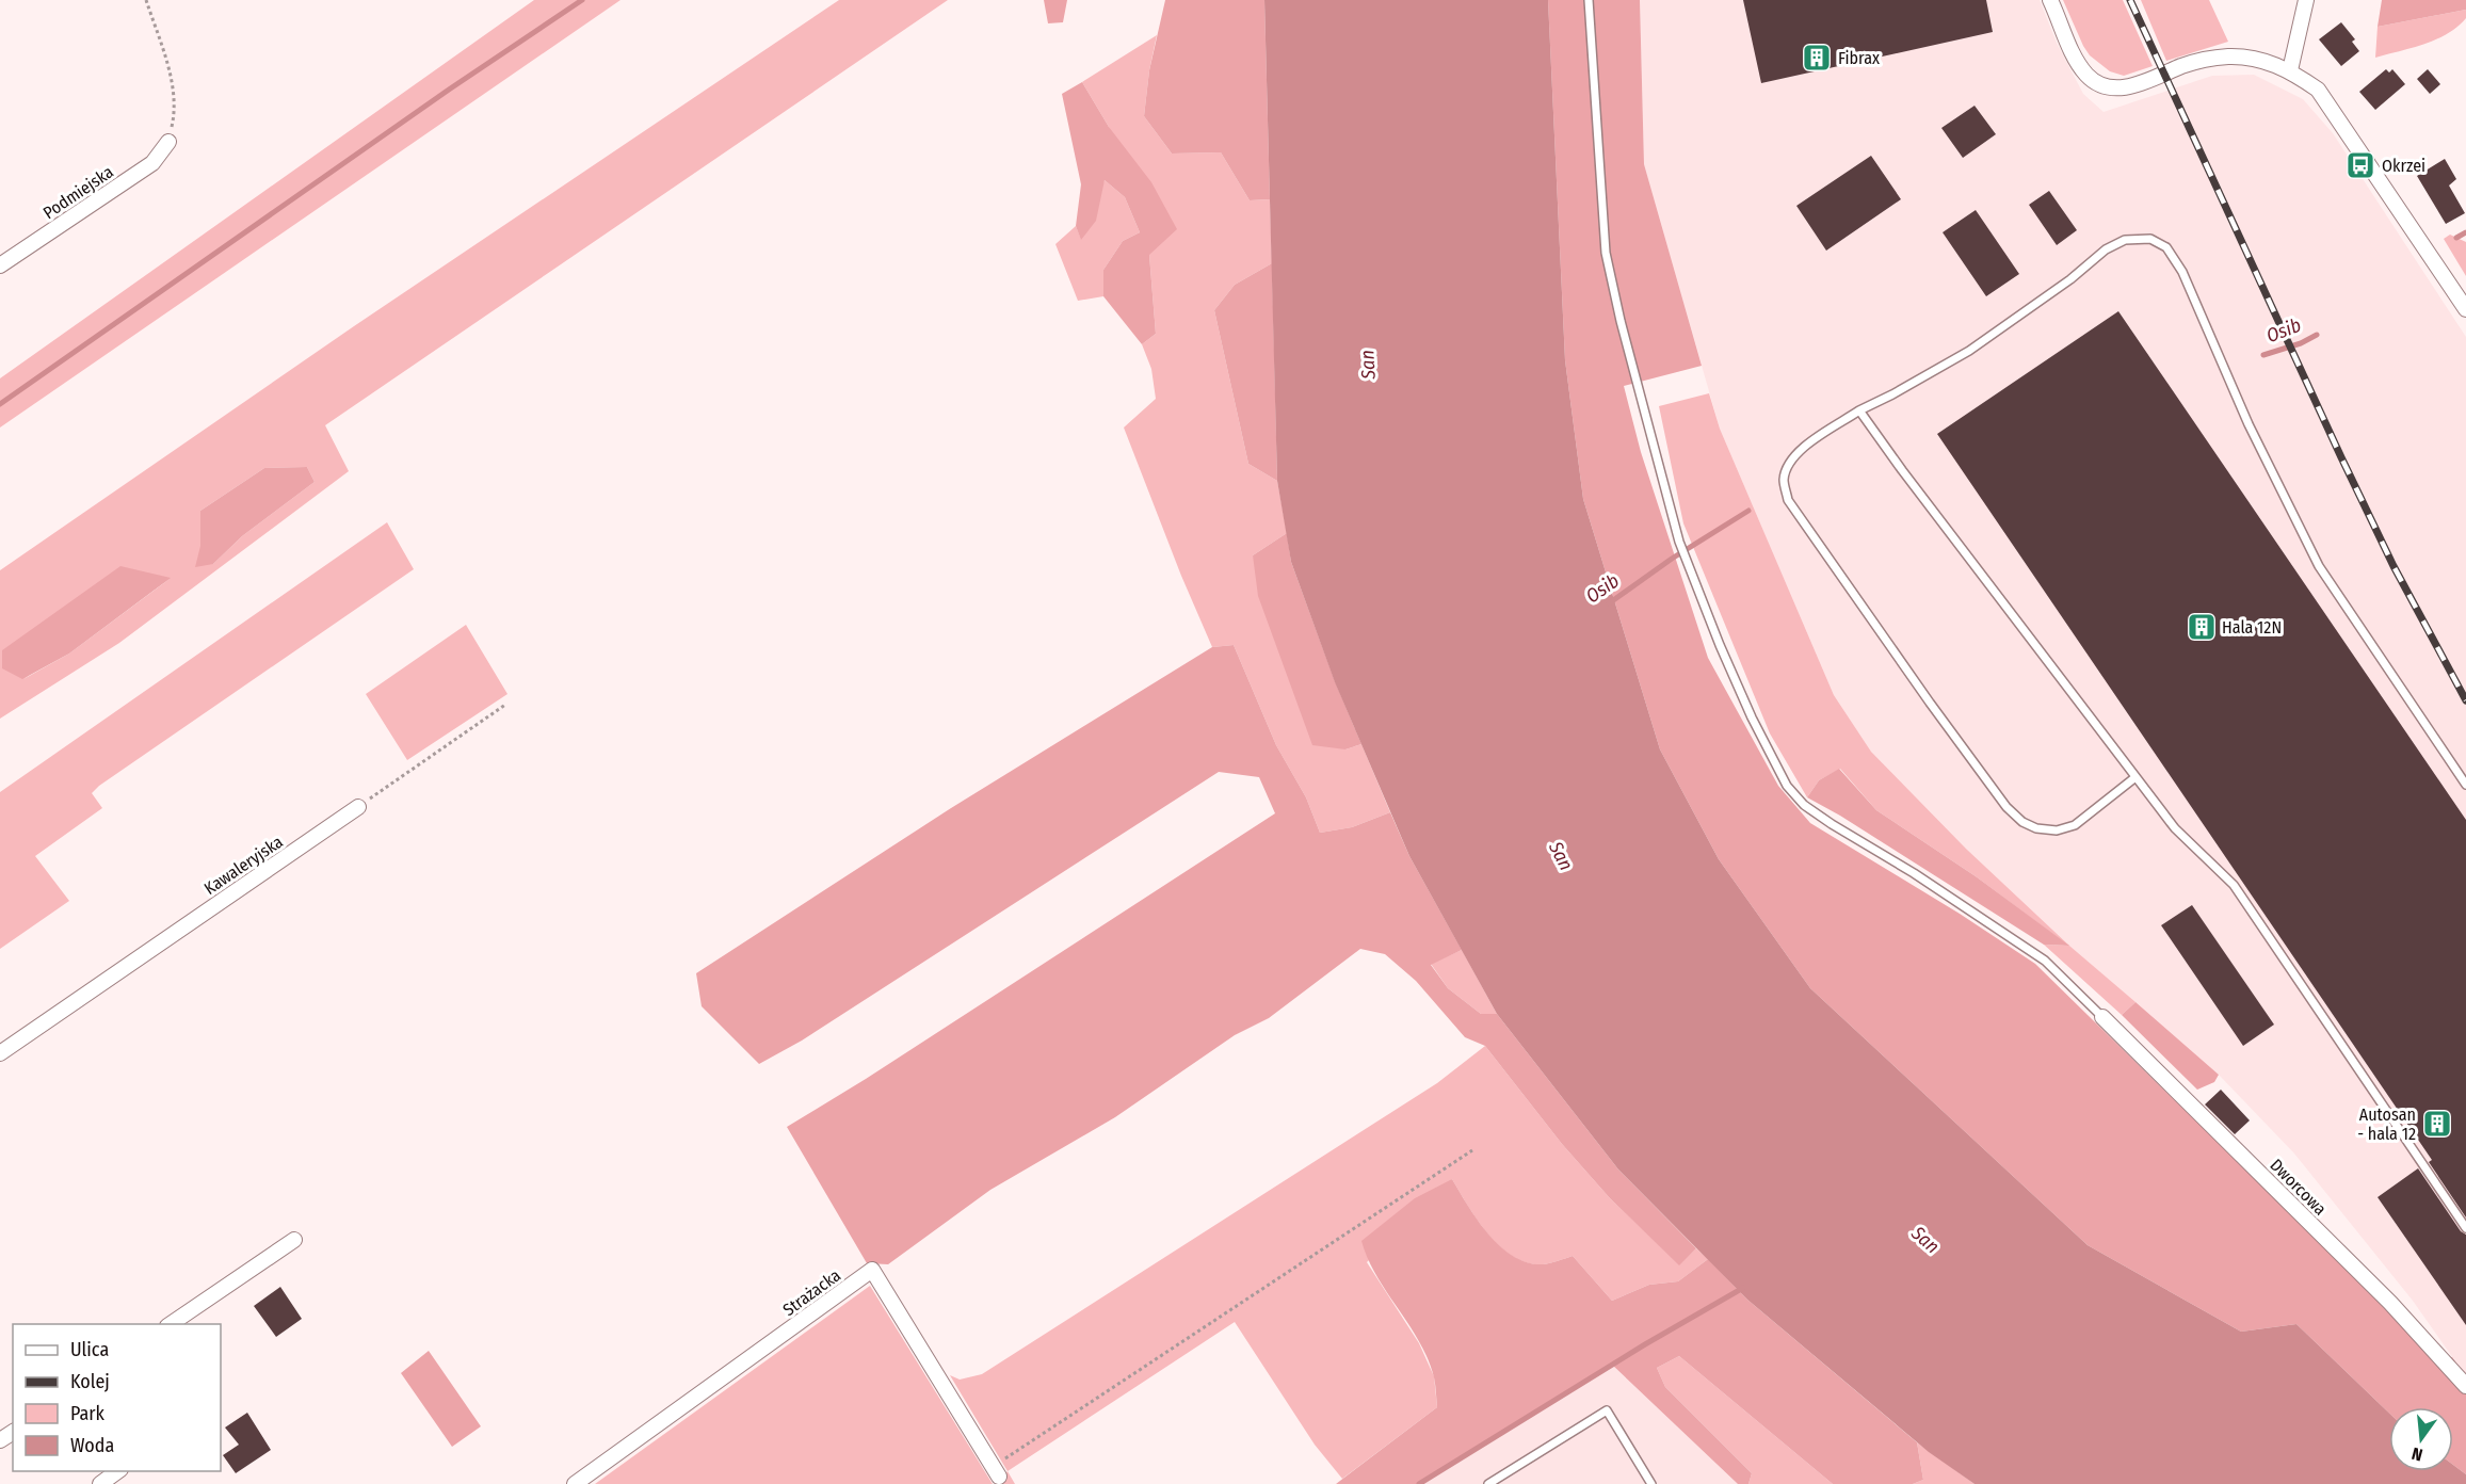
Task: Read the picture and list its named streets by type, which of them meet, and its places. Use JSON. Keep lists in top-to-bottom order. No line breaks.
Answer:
{"streets":{"street":["Podmiejska","Kawaleryjska","Dworcowa","Strażacka"]},"water":["Osib","San"],"places":{"building":["Fibrax","Hala 12N","Autosan - hala 12"],"bus stop":["Okrzei"]},"legend":["Ulica","Kolej","Park","Woda"],"north":"bottom"}
